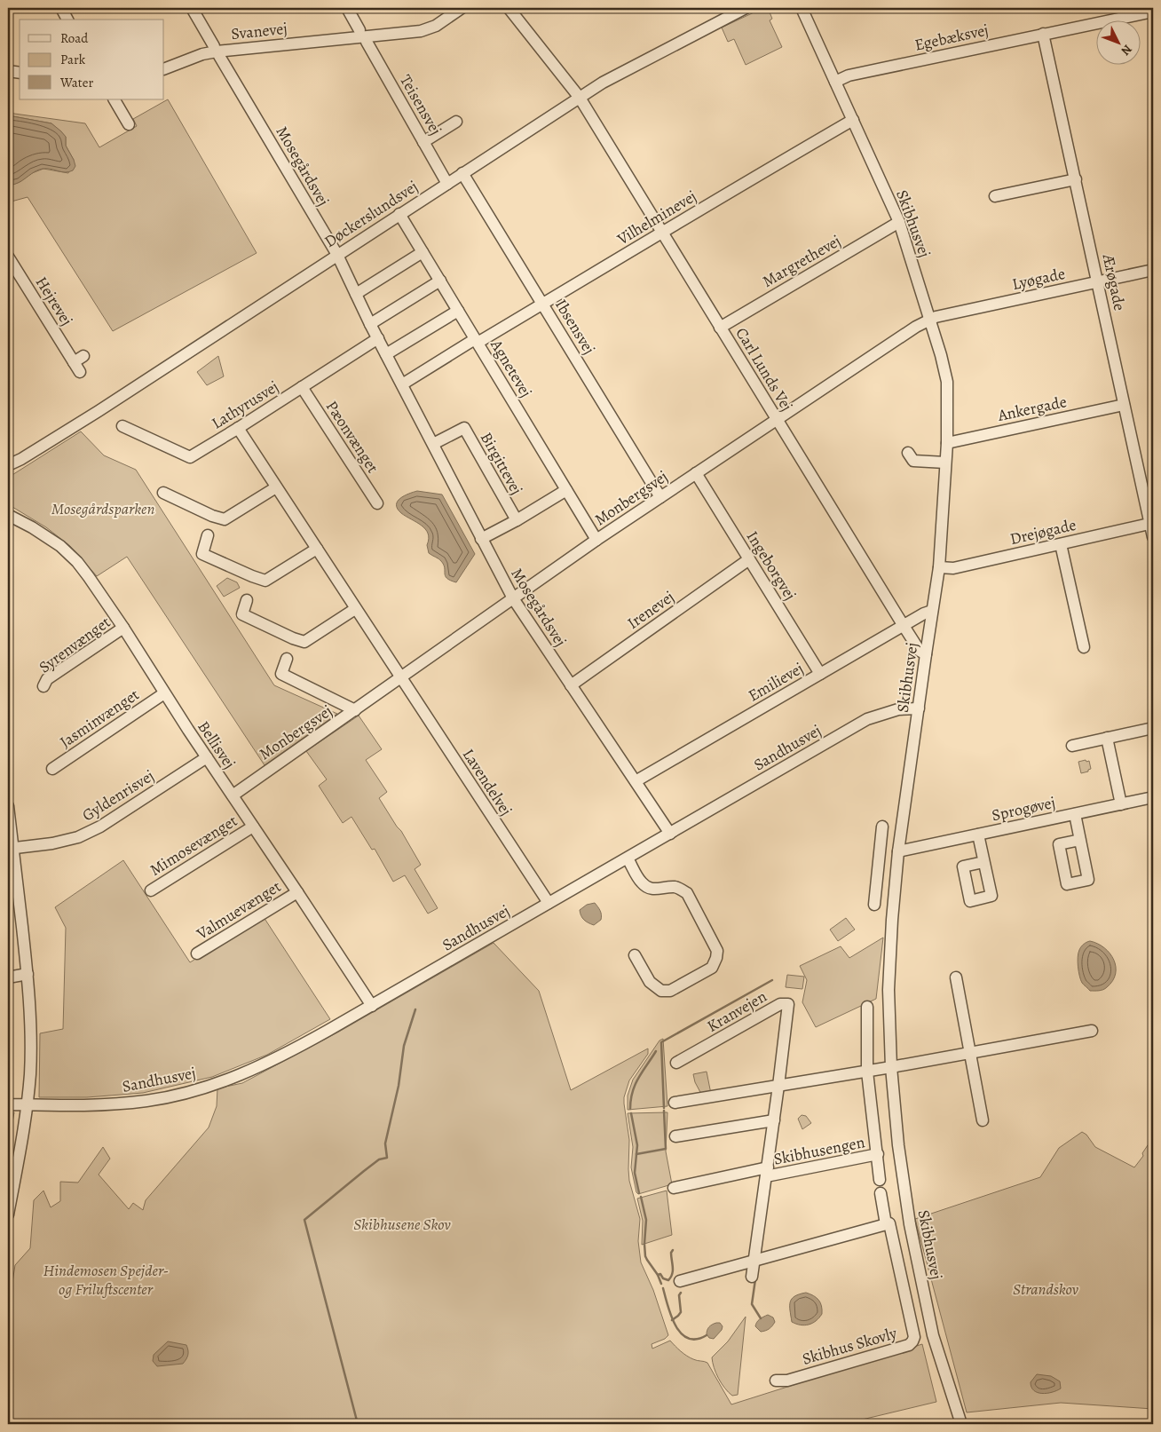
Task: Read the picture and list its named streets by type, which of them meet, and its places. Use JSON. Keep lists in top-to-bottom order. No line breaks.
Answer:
{"streets":{"street":["Svanevej","Egebæksvej","Teisensvej","Mosegårdsvej","Døckerslundsvej","Vilhelminevej","Skibhusvej","Margrethevej","Lyøgade","Ærøgade","Hejrevej","Ibsensvej","Agnetevej","Carl Lunds Vej","Lathyrusvej","Ankergade","Pæonvænget","Birgittevej","Monbergsvej","Drejøgade","Ingeborgvej","Irenevej","Syrenvænget","Emilievej","Jasminvænget","Bellisvej","Sandhusvej","Lavendelvej","Gyldenrisvej","Sprogøvej","Mimosevænget","Valmuevænget","Kranvejen","Skibhusengen","Skibhus Skovly"]},"crossings":[["Egebæksvej","Skibhusvej"],["Egebæksvej","Ærøgade"],["Teisensvej","Døckerslundsvej"],["Mosegårdsvej","Døckerslundsvej"],["Mosegårdsvej","Lathyrusvej"],["Mosegårdsvej","Birgittevej"],["Mosegårdsvej","Monbergsvej"],["Mosegårdsvej","Irenevej"],["Mosegårdsvej","Emilievej"],["Mosegårdsvej","Sandhusvej"],["Døckerslundsvej","Ibsensvej"],["Døckerslundsvej","Agnetevej"],["Døckerslundsvej","Carl Lunds Vej"],["Vilhelminevej","Skibhusvej"],["Vilhelminevej","Ibsensvej"],["Vilhelminevej","Agnetevej"],["Vilhelminevej","Carl Lunds Vej"],["Skibhusvej","Margrethevej"],["Skibhusvej","Lyøgade"],["Skibhusvej","Carl Lunds Vej"],["Skibhusvej","Ankergade"],["Skibhusvej","Monbergsvej"],["Skibhusvej","Drejøgade"],["Skibhusvej","Emilievej"],["Skibhusvej","Sandhusvej"],["Skibhusvej","Sprogøvej"],["Margrethevej","Carl Lunds Vej"],["Lyøgade","Ærøgade"],["Lyøgade","Monbergsvej"],["Ærøgade","Ankergade"],["Ærøgade","Drejøgade"],["Ibsensvej","Monbergsvej"],["Agnetevej","Birgittevej"],["Agnetevej","Monbergsvej"],["Carl Lunds Vej","Monbergsvej"],["Carl Lunds Vej","Emilievej"],["Lathyrusvej","Pæonvænget"],["Lathyrusvej","Lavendelvej"],["Monbergsvej","Ingeborgvej"],["Monbergsvej","Bellisvej"],["Monbergsvej","Lavendelvej"],["Ingeborgvej","Irenevej"],["Ingeborgvej","Emilievej"],["Syrenvænget","Bellisvej"],["Jasminvænget","Bellisvej"],["Bellisvej","Sandhusvej"],["Bellisvej","Gyldenrisvej"],["Bellisvej","Mimosevænget"],["Bellisvej","Valmuevænget"],["Sandhusvej","Lavendelvej"],["Kranvejen","Skibhusengen"]],"parks":["Mosegårdsparken","Skibhusene Skov","Hindemosen Spejder- og Friluftscenter","Strandskov"],"legend":["Road","Park","Water"],"north":"bottom right"}
